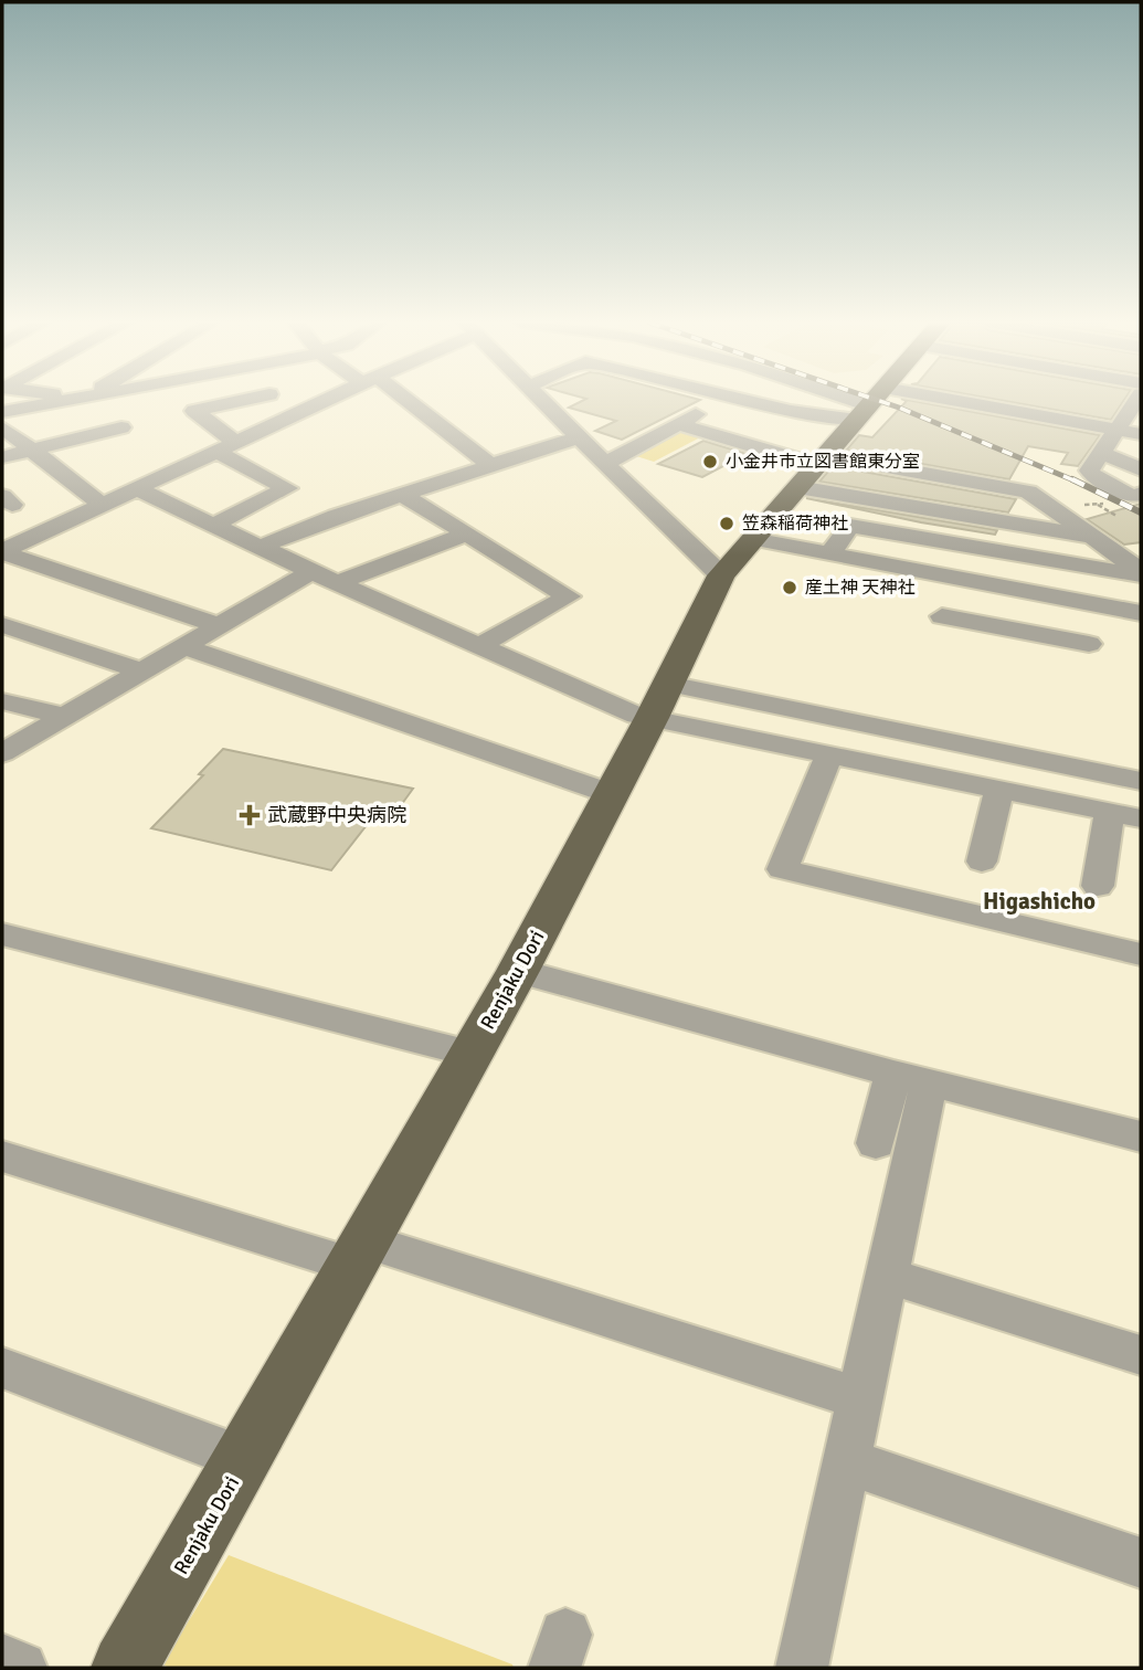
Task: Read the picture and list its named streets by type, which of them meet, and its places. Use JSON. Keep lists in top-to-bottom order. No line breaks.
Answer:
{"streets":{"main road":["Renjaku Dori"]},"districts":["Higashicho"],"places":{"other":["小金井市立図書館東分室","笠森稲荷神社","産土神 天神社"],"health":["武蔵野中央病院"]}}
